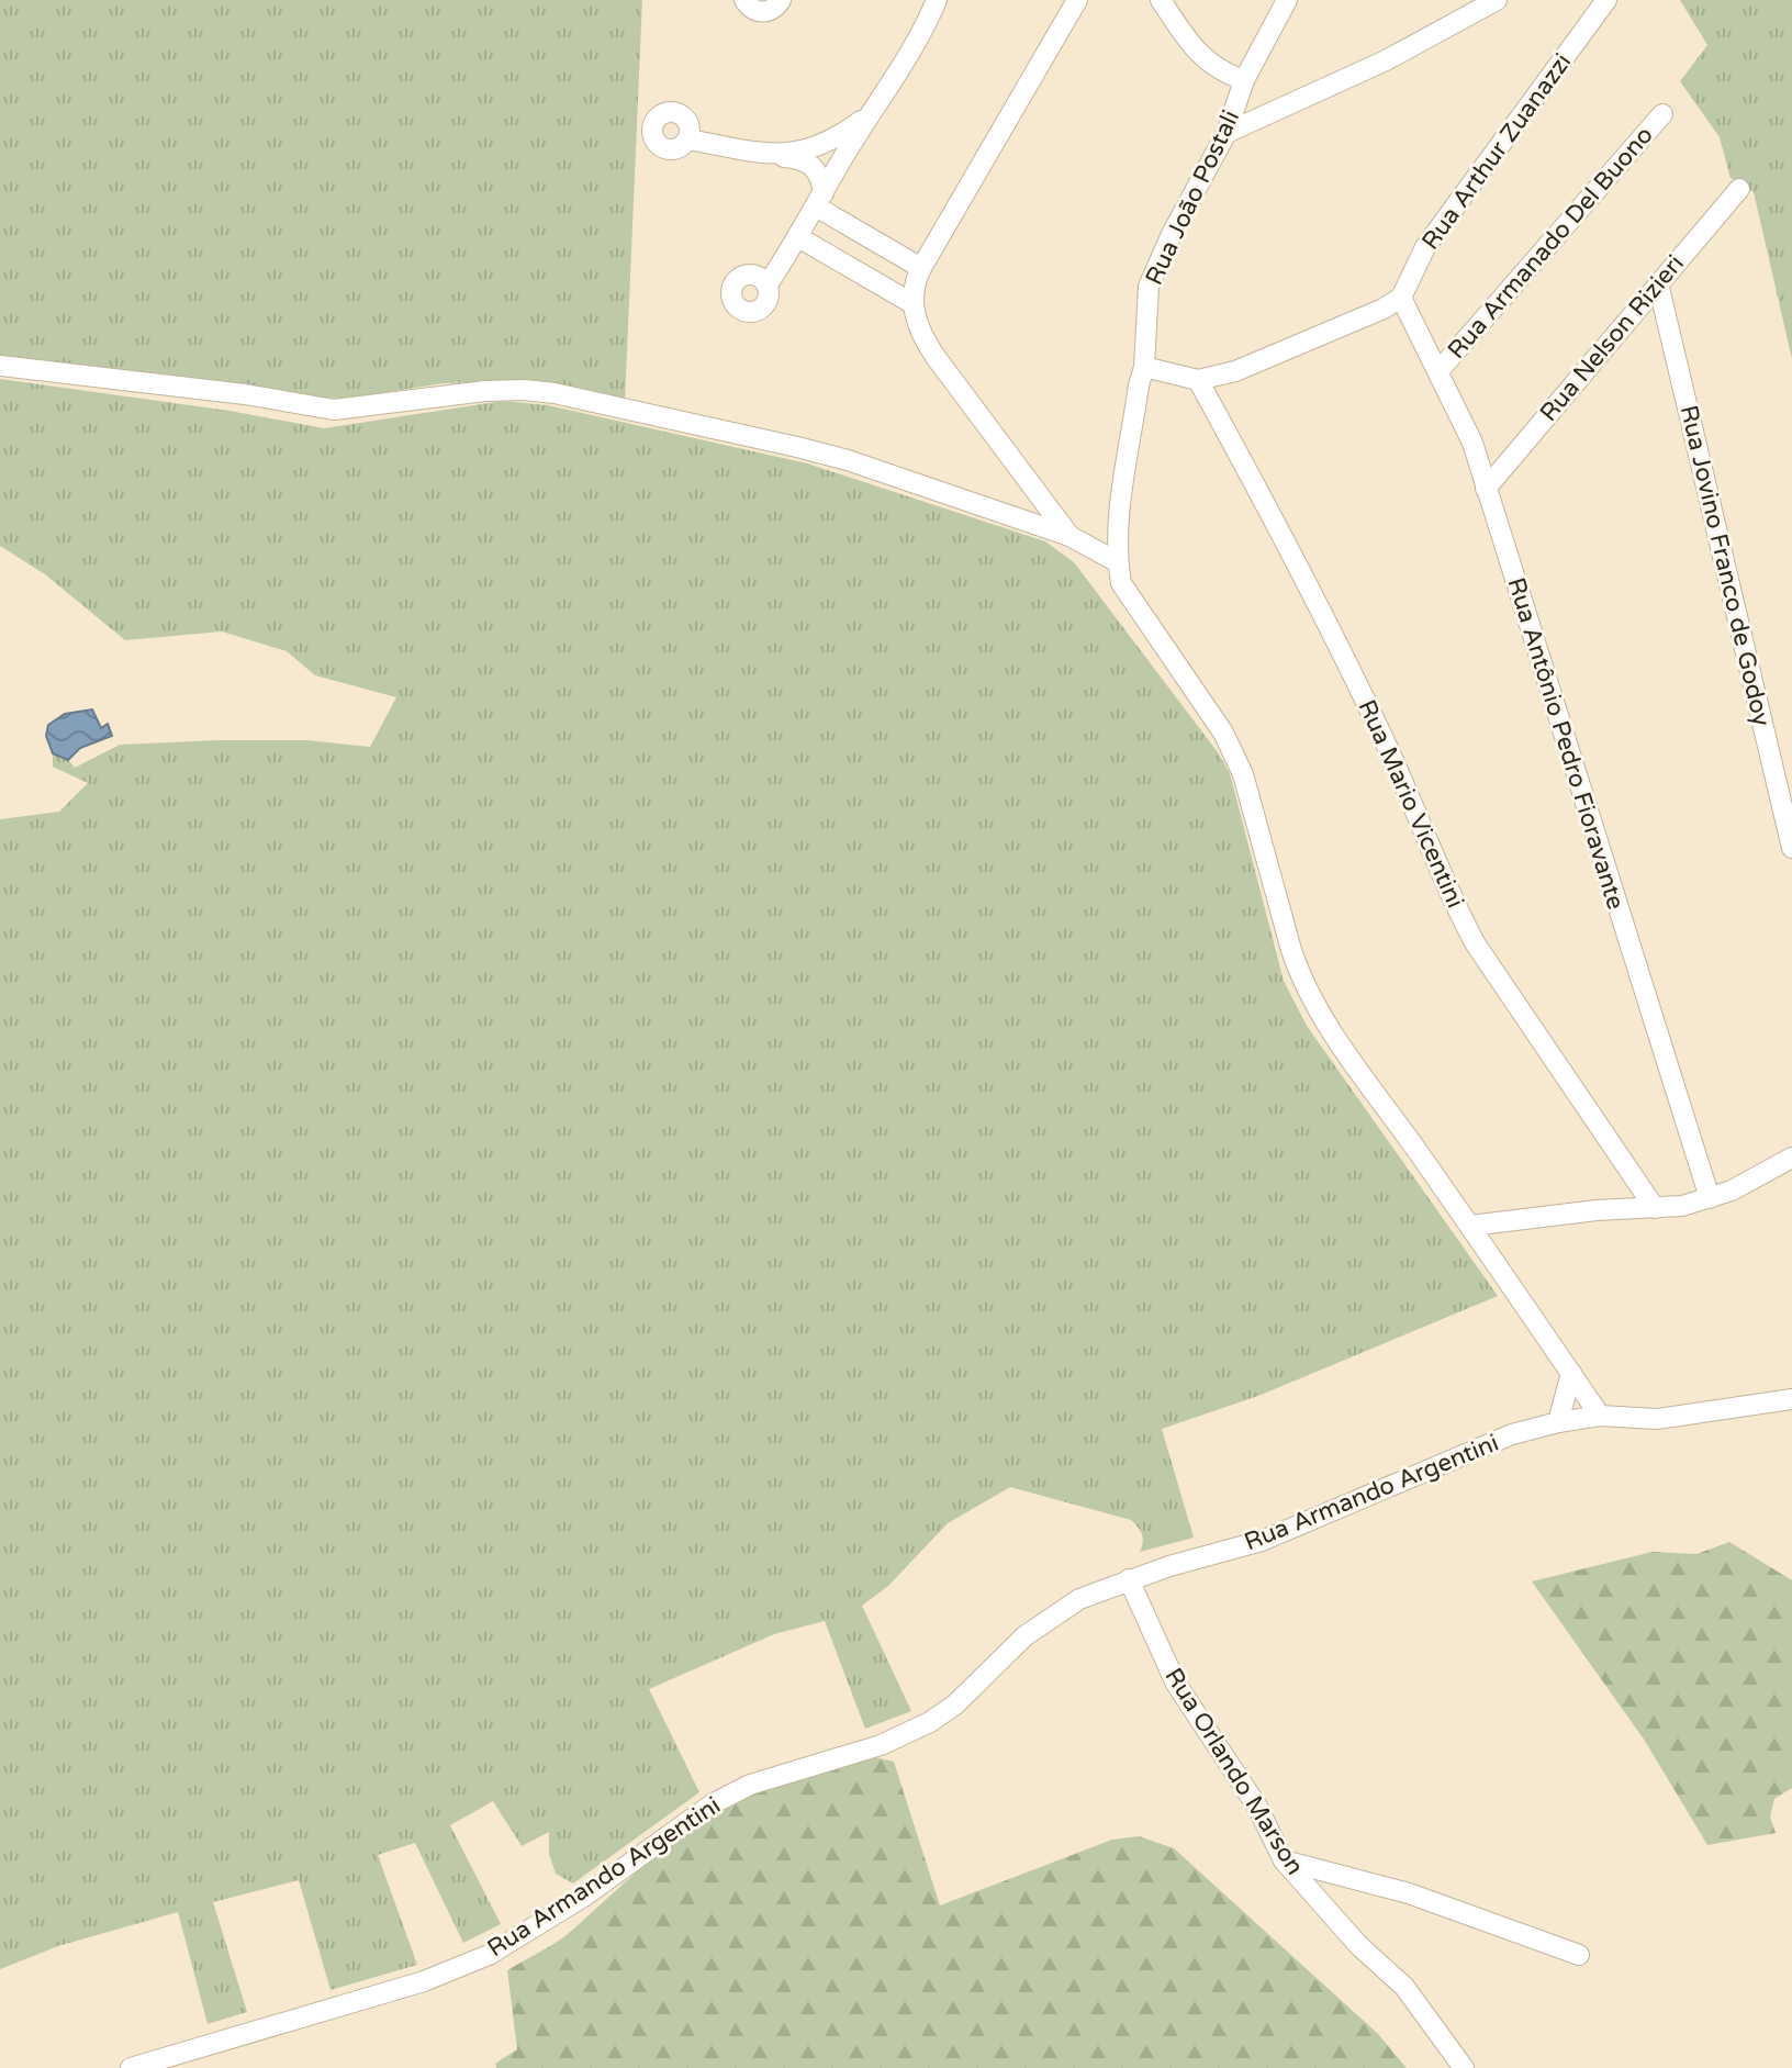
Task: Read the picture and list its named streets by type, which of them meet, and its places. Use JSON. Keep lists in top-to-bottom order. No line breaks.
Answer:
{"streets":{"street":["Rua Arthur Zuanazzi","Rua João Postali","Rua Armanado Del Buono","Rua Nelson Rizieri","Rua Jovino Franco de Godoy","Rua Antônio Pedro Fioravante","Rua Mario Vicentini","Rua Armando Argentini","Rua Orlando Marson"]},"crossings":[["Rua Arthur Zuanazzi","Rua Antônio Pedro Fioravante"],["Rua Armanado Del Buono","Rua Antônio Pedro Fioravante"],["Rua Nelson Rizieri","Rua Jovino Franco de Godoy"],["Rua Nelson Rizieri","Rua Antônio Pedro Fioravante"],["Rua Armando Argentini","Rua Orlando Marson"]]}
